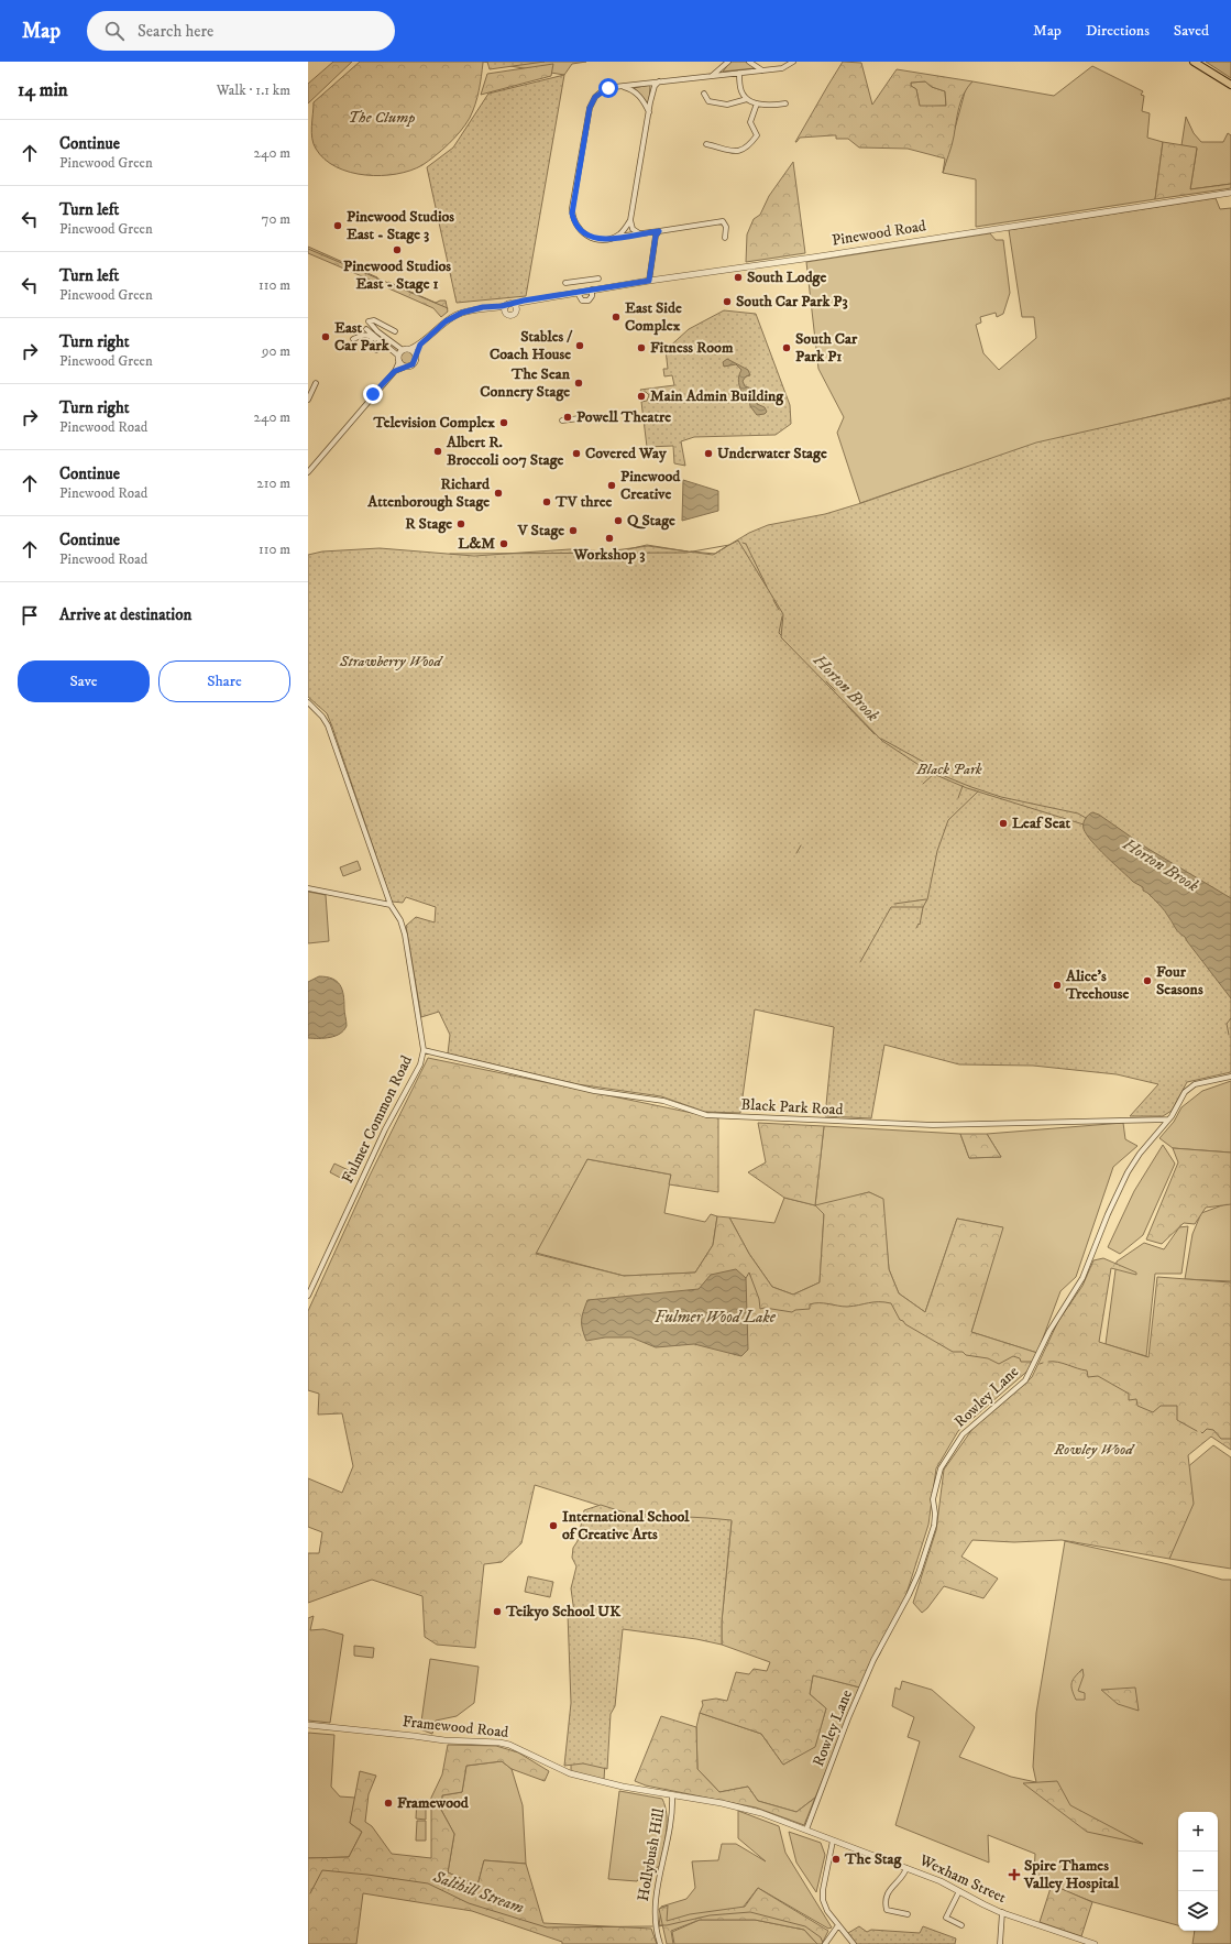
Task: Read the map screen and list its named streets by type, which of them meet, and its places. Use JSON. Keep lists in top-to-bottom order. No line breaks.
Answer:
{"streets":{"street":["Pinewood Road","Black Park Road","Fulmer Common Road","Rowley Lane","Framewood Road","Hollybush Hill","Wexham Street"]},"crossings":[["Black Park Road","Fulmer Common Road"],["Black Park Road","Rowley Lane"],["Rowley Lane","Wexham Street"],["Framewood Road","Hollybush Hill"],["Framewood Road","Wexham Street"]],"water":["Horton Brook","Fulmer Wood Lake","Salthill Stream"],"parks":["The Clump","Strawberry Wood","Black Park","Rowley Wood"],"places":{"other":["Pinewood Studios East - Stage 3","Pinewood Studios East - Stage 1","South Lodge","South Car Park P3","East Side Complex","East Car Park","Stables / Coach House","Fitness Room","South Car Park P1","The Sean Connery Stage","Main Admin Building","Powell Theatre","Television Complex","Albert R. Broccoli 007 Stage","Covered Way","Underwater Stage","Pinewood Creative","Richard Attenborough Stage","TV three","Q Stage","R Stage","V Stage","Workshop 3","L&M","Leaf Seat","Four Seasons","Alice's Treehouse","International School of Creative Arts","Teikyo School UK","Framewood","The Stag"],"health":["Spire Thames Valley Hospital"]},"page":{"header":"Map","search":"Search here","nav":["Map","Directions","Saved"],"heading":["14 min","Walk · 1.1 km"],"list":[["Continue","Pinewood Green","240 m"],["Turn left","Pinewood Green","70 m"],["Turn left","Pinewood Green","110 m"],["Turn right","Pinewood Green","90 m"],["Turn right","Pinewood Road","240 m"],["Continue","Pinewood Road","210 m"],["Continue","Pinewood Road","110 m"],"Arrive at destination"],"buttons":["Save","Share"],"map_buttons":["+","−"]}}
